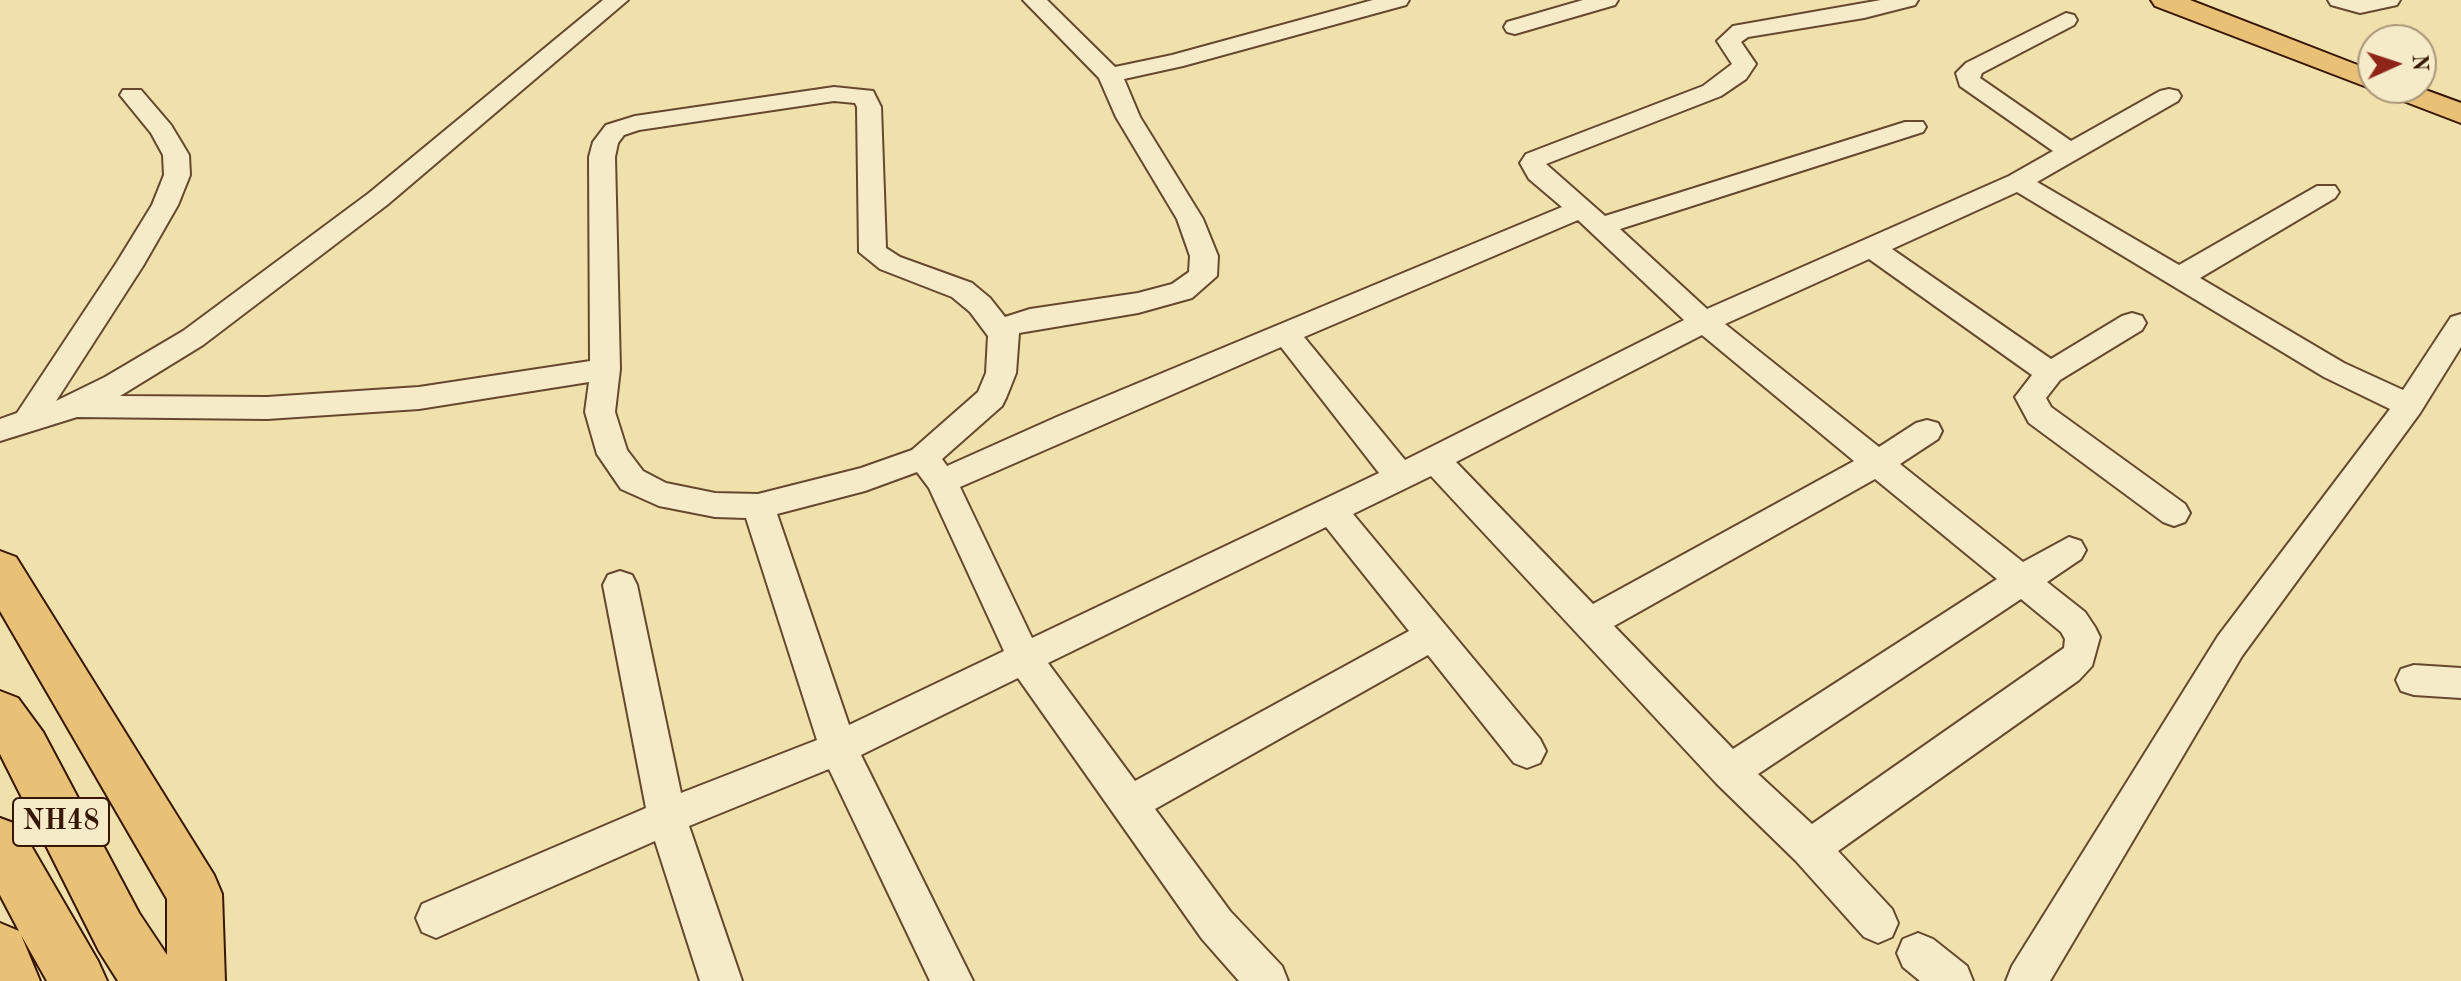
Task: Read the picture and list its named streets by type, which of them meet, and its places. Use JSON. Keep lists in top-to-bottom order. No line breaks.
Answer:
{"streets":{"highway":["NH48"]},"north":"right"}
